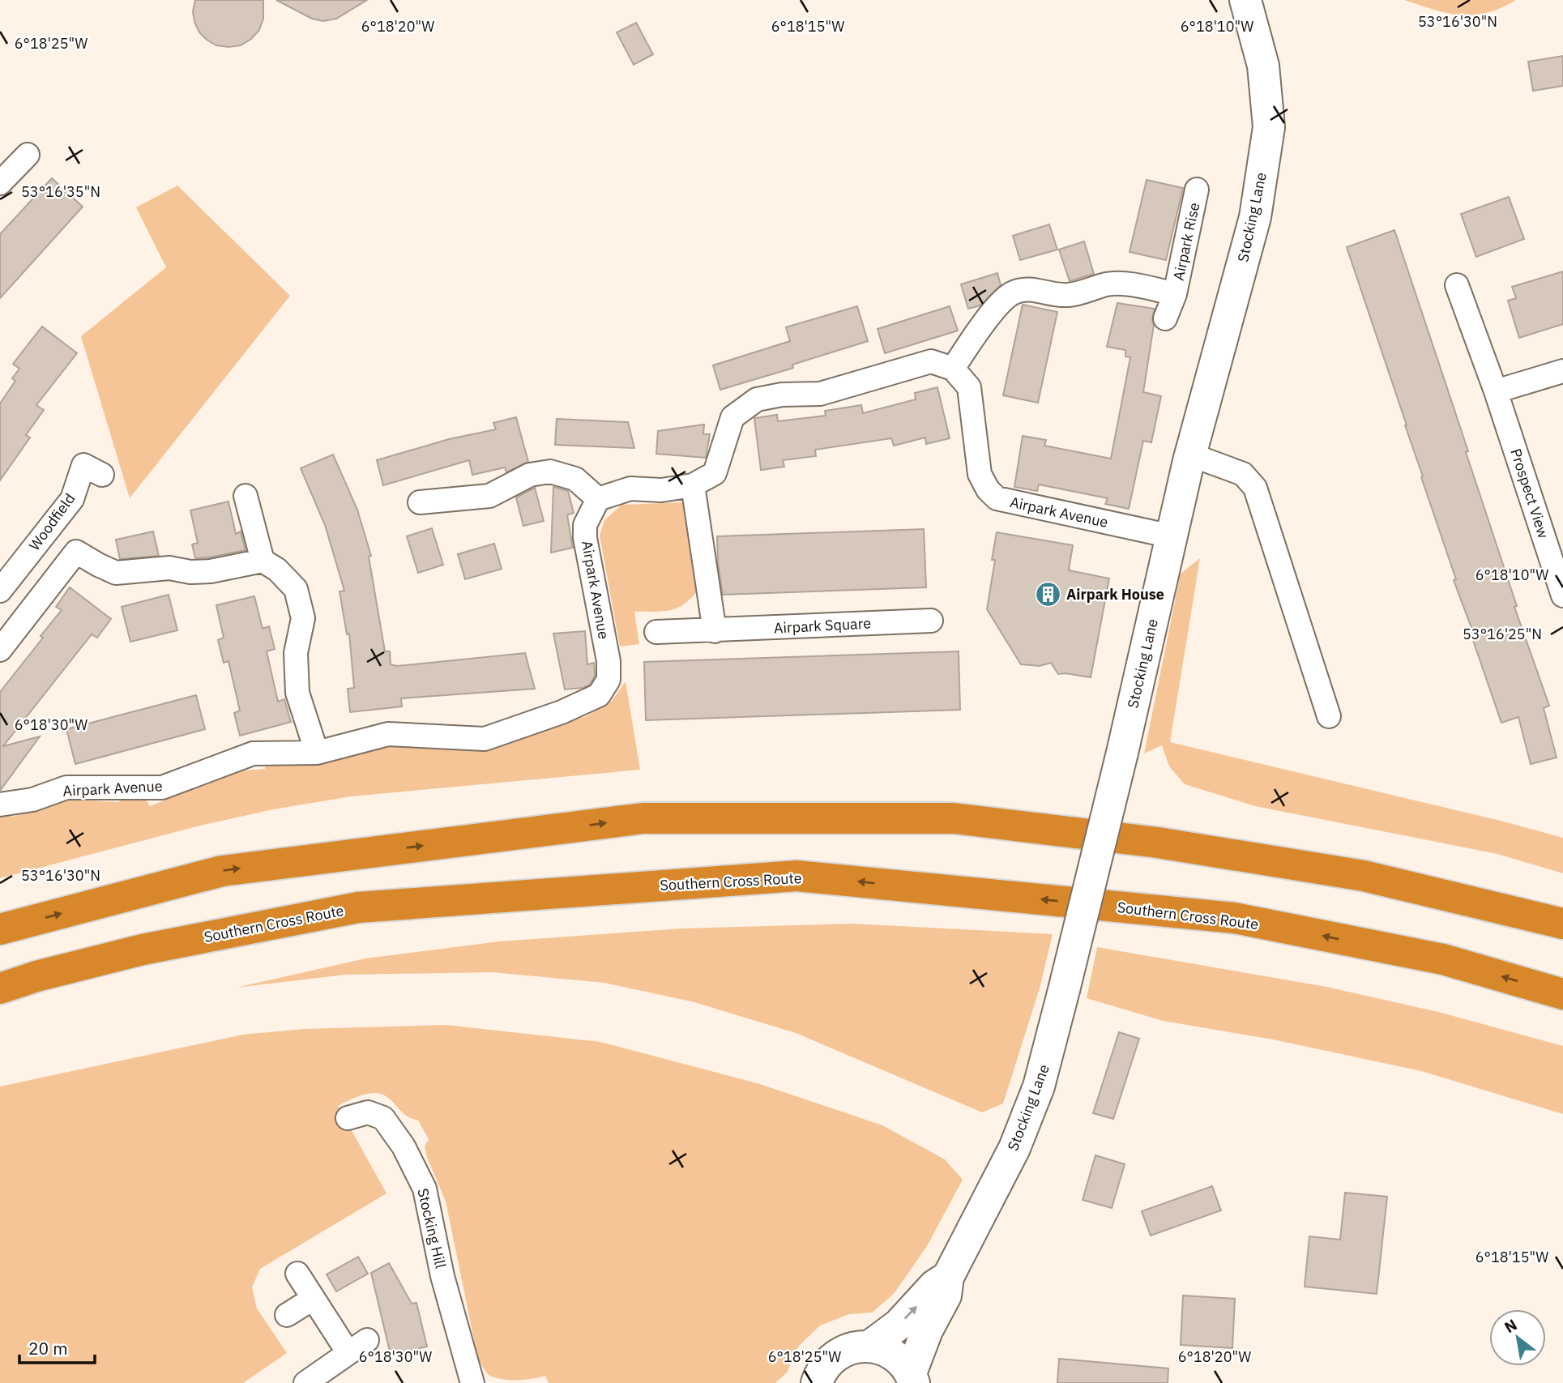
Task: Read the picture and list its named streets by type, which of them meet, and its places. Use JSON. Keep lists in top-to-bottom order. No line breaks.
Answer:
{"streets":{"highway":["Southern Cross Route"],"main road":["Stocking Lane"],"street":["Airpark Rise","Prospect View","Airpark Avenue","Woodfield","Airpark Square","Stocking Hill"]},"crossings":[["Stocking Lane","Airpark Avenue"],["Airpark Rise","Airpark Avenue"]],"places":{"building":["Airpark House"]},"scale_bar":"20 m","north":"top left","coordinates":["53°16'30\"N","6°18'20\"W","6°18'15\"W","6°18'10\"W","6°18'25\"W","53°16'35\"N","53°16'25\"N","6°18'30\"W"]}
